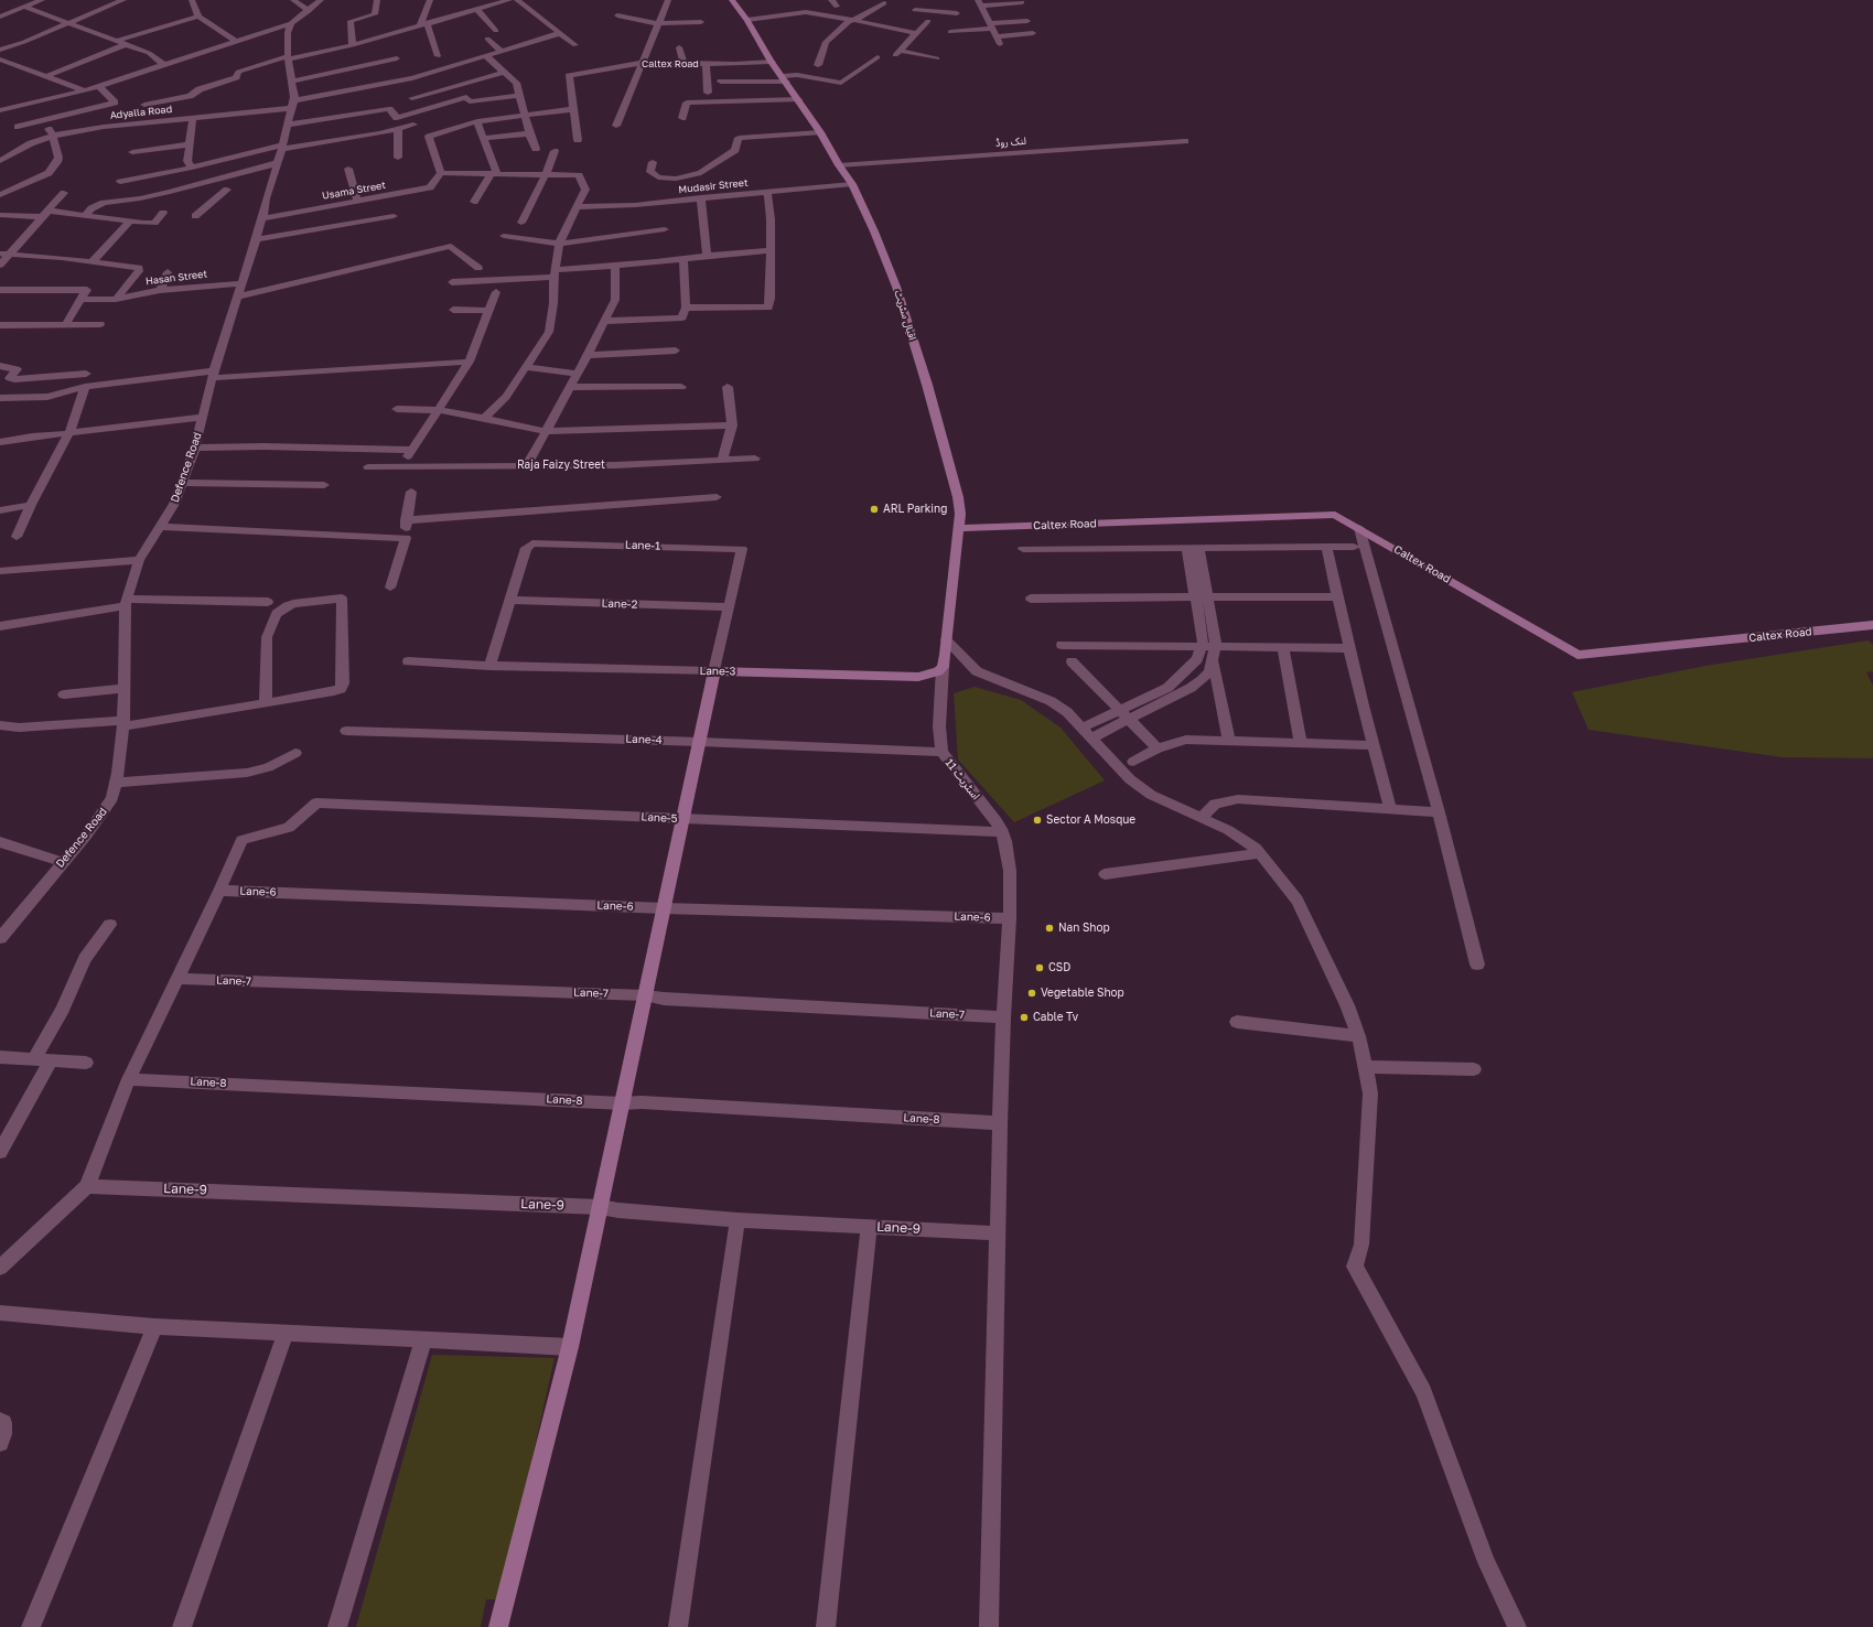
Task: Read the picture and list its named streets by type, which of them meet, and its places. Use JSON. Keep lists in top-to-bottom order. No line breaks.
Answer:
{"streets":{"street":["Caltex Road","Adyalla Road","لنک روڈ","Mudasir Street","Usama Street","Hasan Street","اقبال سٹریٹ","Raja Faizy Street","Defence Road","Lane-1","Lane-2","Lane-3","Lane-4","اسٹریٹ 11","Lane-5","Lane-6","Lane-7","Lane-8","Lane-9"]},"crossings":[["Caltex Road","اقبال سٹریٹ"],["Adyalla Road","Defence Road"],["لنک روڈ","اقبال سٹریٹ"],["Mudasir Street","اقبال سٹریٹ"],["Usama Street","Defence Road"],["Hasan Street","Defence Road"],["اقبال سٹریٹ","Lane-3"],["اقبال سٹریٹ","اسٹریٹ 11"],["Lane-1","Lane-2"],["Lane-3","اسٹریٹ 11"],["Lane-4","اسٹریٹ 11"],["اسٹریٹ 11","Lane-5"],["Lane-5","Lane-6"]],"places":["ARL Parking","Sector A Mosque","Nan Shop","CSD","Vegetable Shop","Cable Tv"]}
